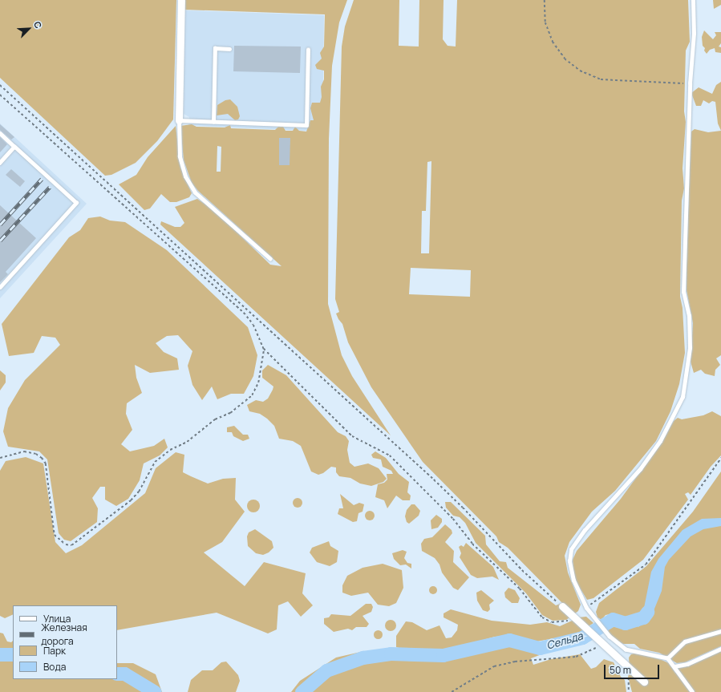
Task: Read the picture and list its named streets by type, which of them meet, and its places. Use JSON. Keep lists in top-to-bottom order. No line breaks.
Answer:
{"water":["Сельда"],"legend":["Улица","Железная дорога","Парк","Вода"],"scale_bar":"50 m","north":"top right"}
